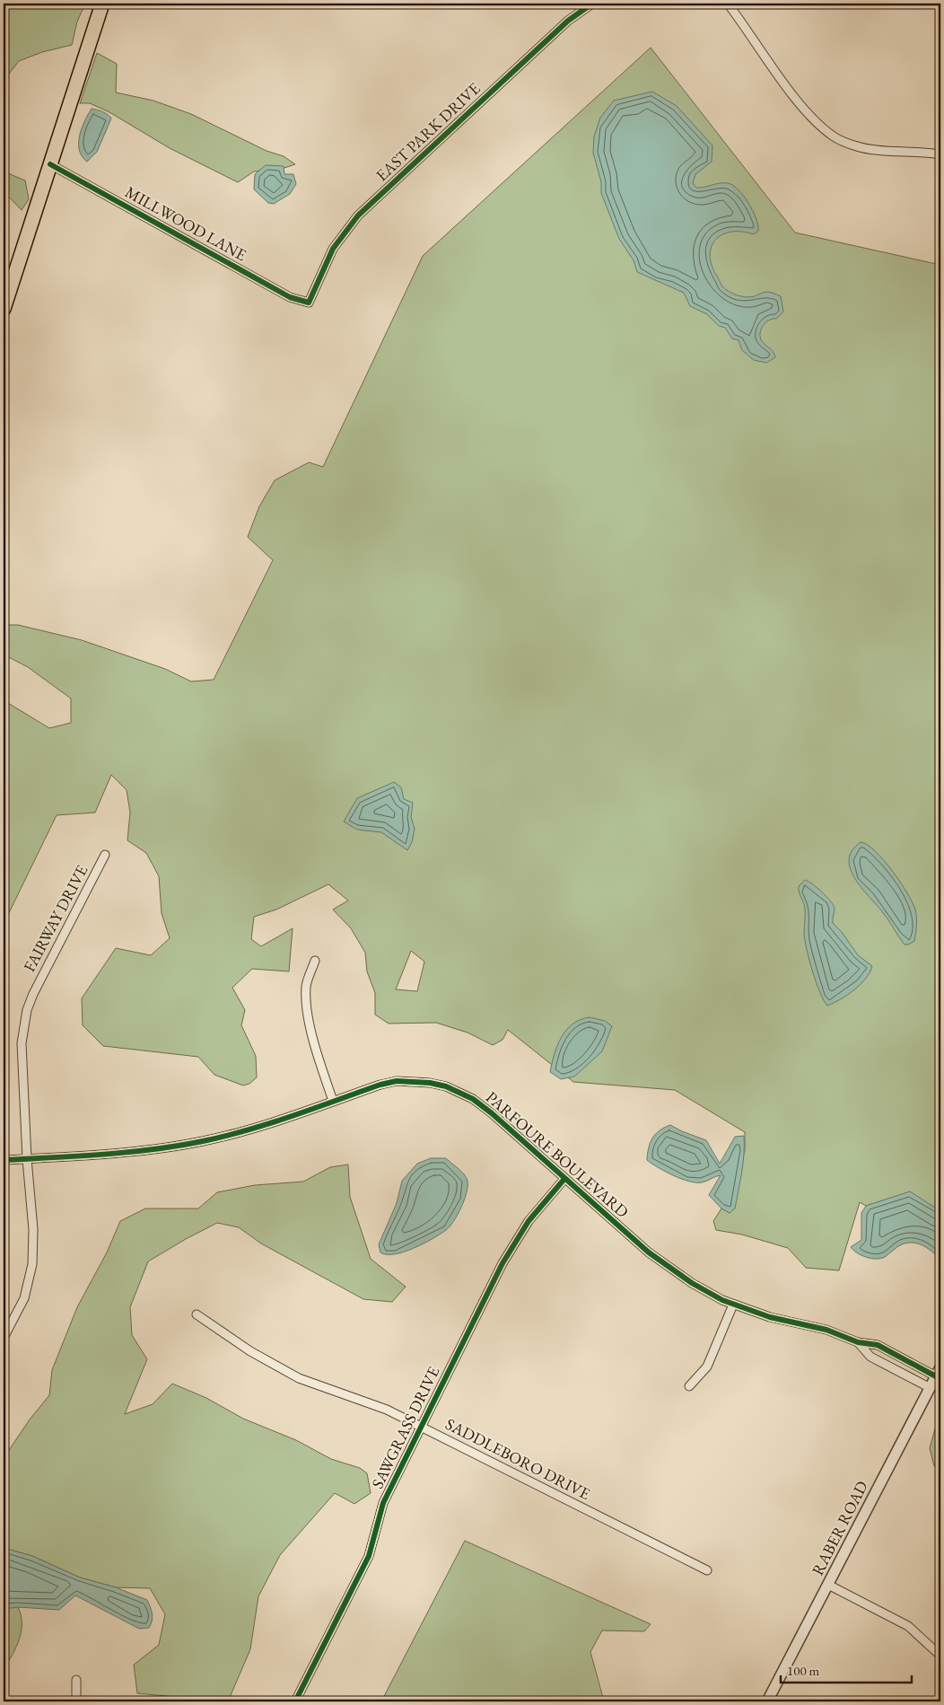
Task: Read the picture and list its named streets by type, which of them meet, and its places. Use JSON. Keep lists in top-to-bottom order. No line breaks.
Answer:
{"streets":{"street":["EAST PARK DRIVE","MILLWOOD LANE","FAIRWAY DRIVE","PARFOURE BOULEVARD","SAWGRASS DRIVE","SADDLEBORO DRIVE","RABER ROAD"]},"crossings":[["EAST PARK DRIVE","MILLWOOD LANE"],["FAIRWAY DRIVE","PARFOURE BOULEVARD"],["PARFOURE BOULEVARD","SAWGRASS DRIVE"],["PARFOURE BOULEVARD","RABER ROAD"],["SAWGRASS DRIVE","SADDLEBORO DRIVE"]],"scale_bar":"100 m"}
